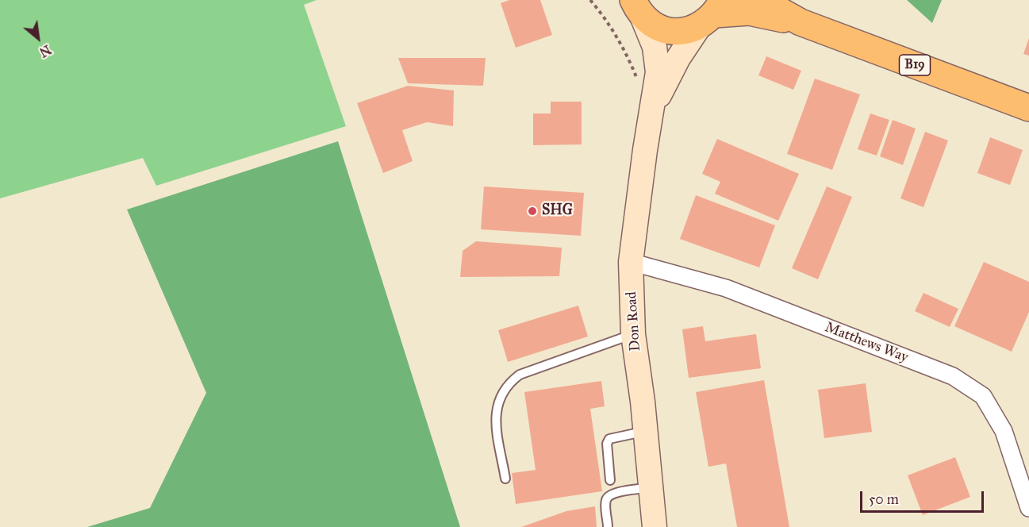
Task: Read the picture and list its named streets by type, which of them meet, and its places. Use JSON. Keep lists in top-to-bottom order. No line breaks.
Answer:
{"streets":{"main road":["B19","Don Road"],"street":["Matthews Way"]},"crossings":[["B19","Don Road"],["Don Road","Matthews Way"]],"places":["SHG"],"scale_bar":"50 m","north":"bottom right"}
